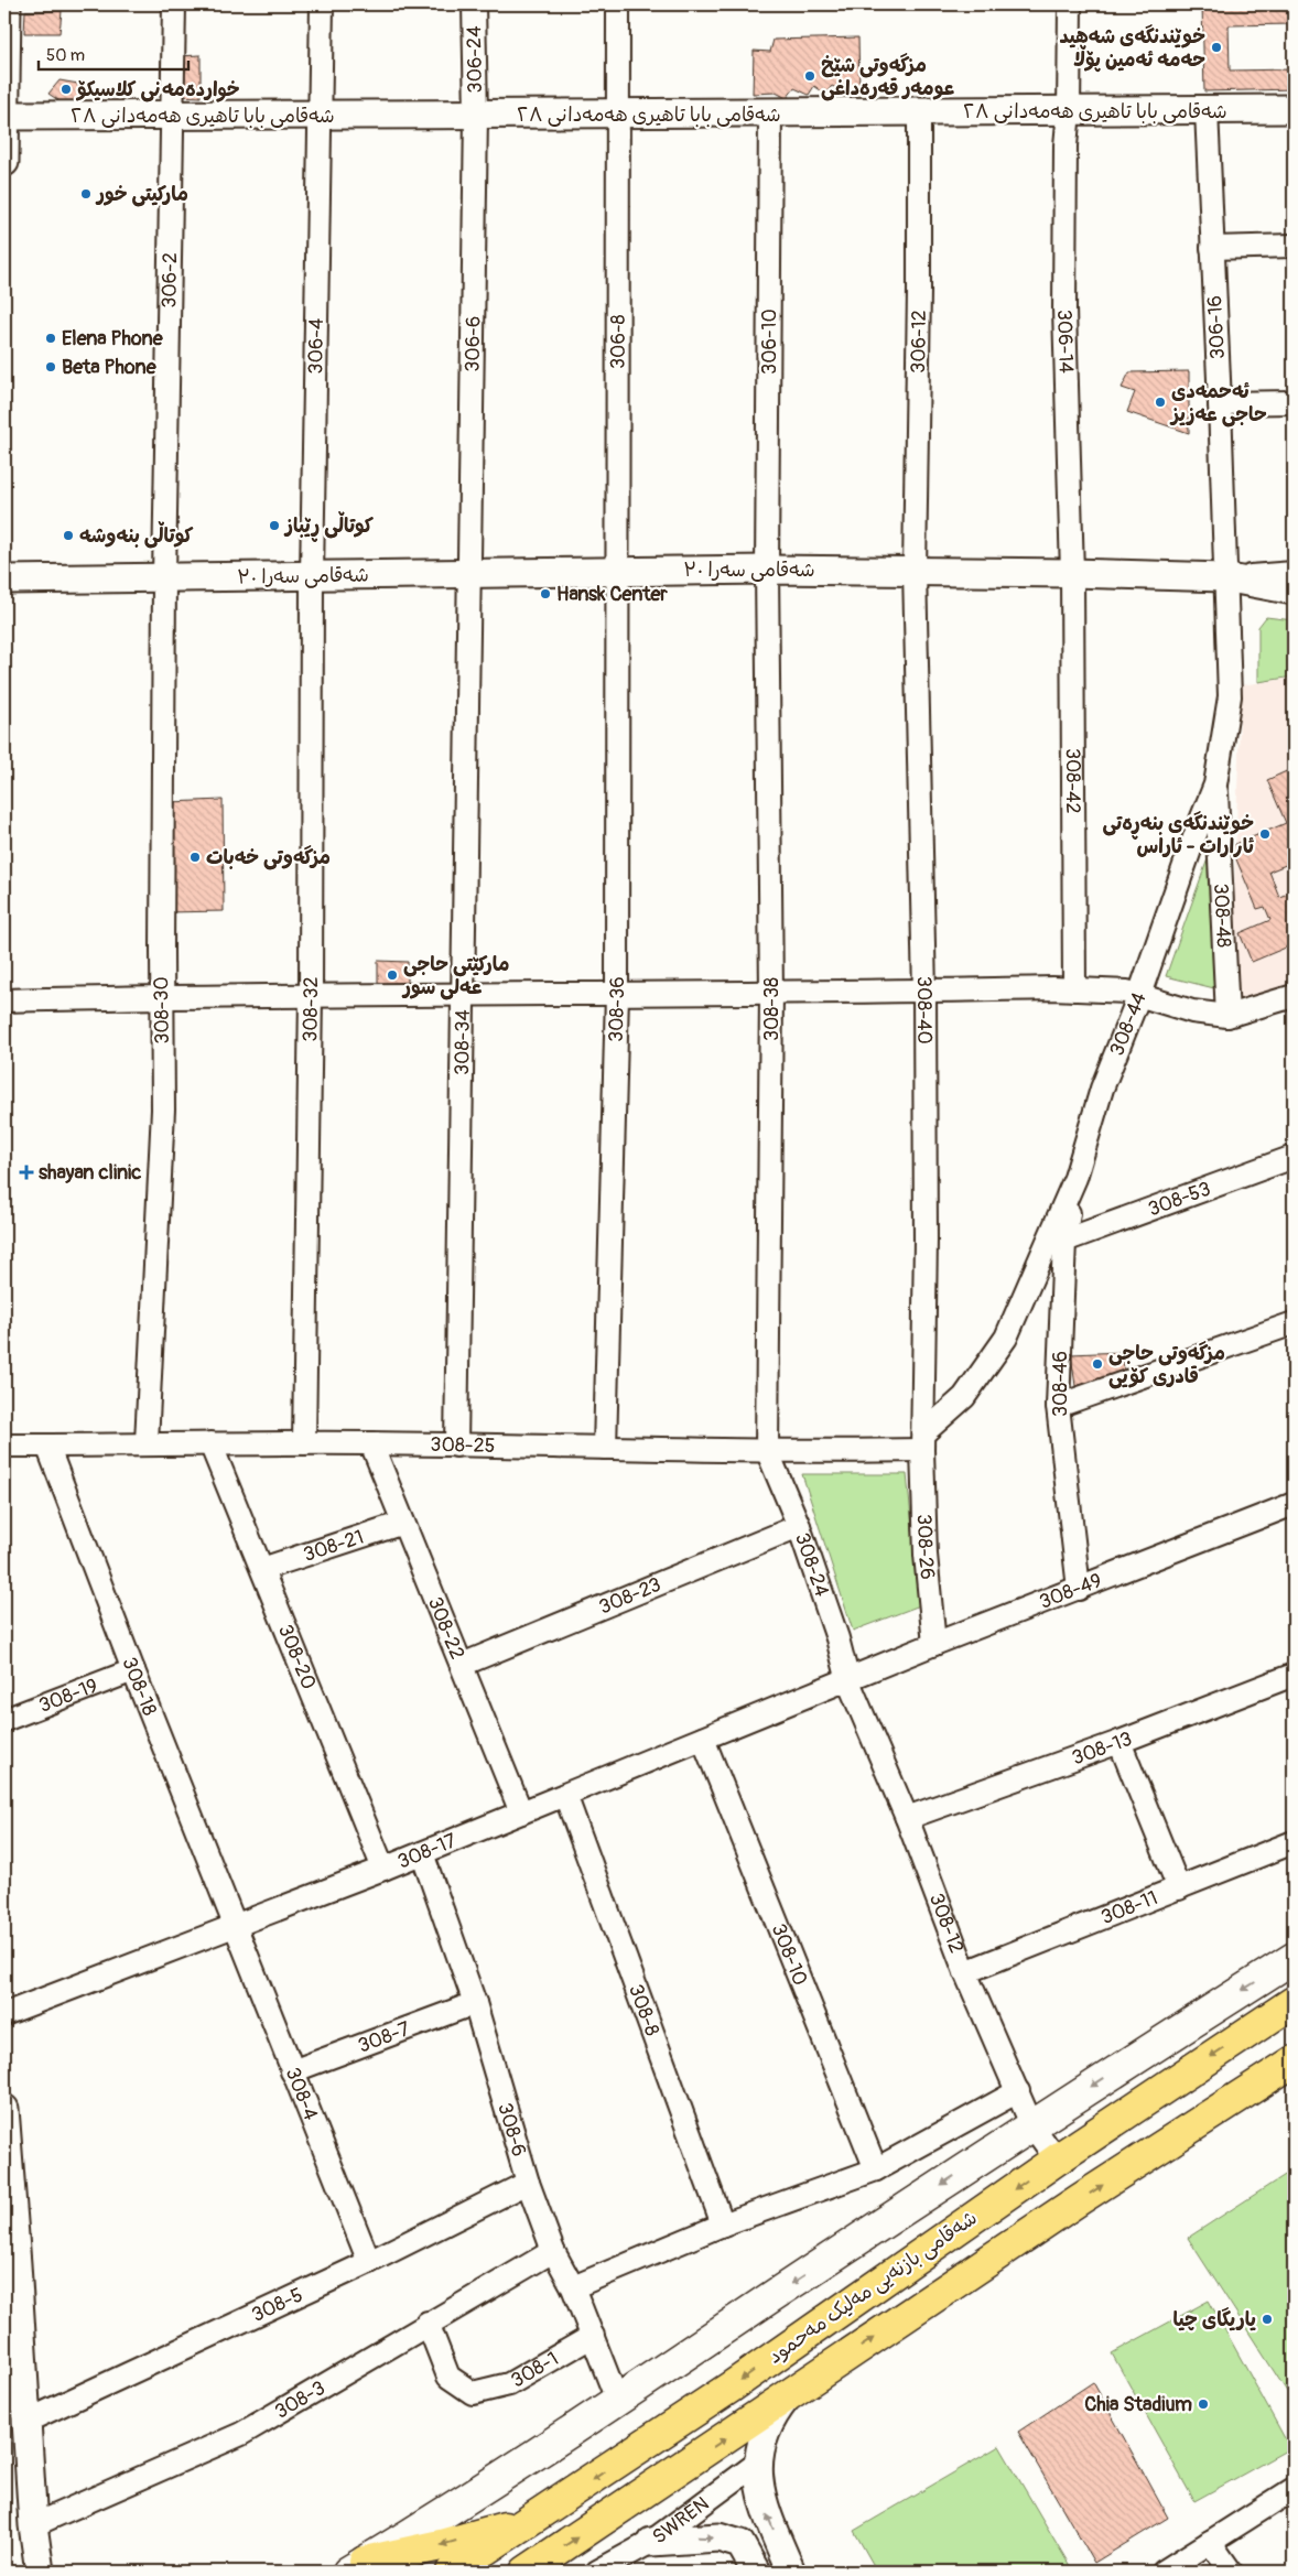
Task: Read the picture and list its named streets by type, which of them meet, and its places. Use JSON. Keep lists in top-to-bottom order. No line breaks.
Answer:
{"streets":{"highway":["شەقامی بازنەیی مەلیک مەحمود"],"street":["306-24","شەقامی بابا تاهیری هەمەدانی ٢٨","306-2","306-16","306-8","306-10","306-12","306-14","306-6","306-4","شەقامی سەرا ٣٠","308-42","308-48","308-32","308-36","308-38","308-30","308-40","308-44","308-34","308-53","308-46","308-25","308-21","308-26","308-24","308-49","308-23","308-22","308-20","308-18","308-19","308-13","308-17","308-11","308-12","308-10","308-8","308-7","308-4","308-6","308-5","308-1","308-3","SWREN"]},"crossings":[["306-24","شەقامی بابا تاهیری هەمەدانی ٢٨"],["306-24","306-6"],["شەقامی بابا تاهیری هەمەدانی ٢٨","306-2"],["شەقامی بابا تاهیری هەمەدانی ٢٨","306-16"],["شەقامی بابا تاهیری هەمەدانی ٢٨","306-8"],["شەقامی بابا تاهیری هەمەدانی ٢٨","306-10"],["شەقامی بابا تاهیری هەمەدانی ٢٨","306-12"],["شەقامی بابا تاهیری هەمەدانی ٢٨","306-14"],["شەقامی بابا تاهیری هەمەدانی ٢٨","306-6"],["شەقامی بابا تاهیری هەمەدانی ٢٨","306-4"],["306-2","شەقامی سەرا ٣٠"],["306-2","308-30"],["306-16","شەقامی سەرا ٣٠"],["306-16","308-44"],["306-8","شەقامی سەرا ٣٠"],["306-8","308-36"],["306-10","شەقامی سەرا ٣٠"],["306-10","308-38"],["306-12","شەقامی سەرا ٣٠"],["306-12","308-40"],["306-14","شەقامی سەرا ٣٠"],["306-14","308-42"],["306-6","شەقامی سەرا ٣٠"],["306-6","308-34"],["306-4","شەقامی سەرا ٣٠"],["306-4","308-32"],["شەقامی سەرا ٣٠","308-42"],["شەقامی سەرا ٣٠","308-32"],["شەقامی سەرا ٣٠","308-36"],["شەقامی سەرا ٣٠","308-38"],["شەقامی سەرا ٣٠","308-30"],["شەقامی سەرا ٣٠","308-40"],["شەقامی سەرا ٣٠","308-44"],["شەقامی سەرا ٣٠","308-34"],["308-48","308-44"],["308-32","308-25"],["308-36","308-25"],["308-38","308-25"],["308-38","308-24"],["308-30","308-25"],["308-40","308-44"],["308-40","308-25"],["308-40","308-26"],["308-44","308-46"],["308-44","308-25"],["308-44","308-26"],["308-34","308-25"],["308-53","308-46"],["308-46","308-49"],["308-25","308-26"],["308-25","308-24"],["308-25","308-22"],["308-25","308-20"],["308-25","308-18"],["308-21","308-22"],["308-21","308-20"],["308-26","308-49"],["308-24","308-49"],["308-24","308-23"],["308-24","308-17"],["308-24","308-12"],["308-49","308-17"],["308-49","308-12"],["308-23","308-22"],["308-22","308-17"],["308-20","308-17"],["308-18","308-19"],["308-18","308-17"],["308-18","308-4"],["308-13","308-12"],["308-17","308-12"],["308-17","308-10"],["308-17","308-8"],["308-17","308-4"],["308-17","308-6"],["308-11","308-12"],["308-12","شەقامی بازنەیی مەلیک مەحمود"],["308-7","308-4"],["308-7","308-6"],["308-4","308-5"],["308-6","308-5"],["308-6","308-1"],["308-6","308-3"],["308-1","308-3"]],"places":{"other":["خوێندنگەی شەهید حەمە ئەمین پۆڵا","مزگەوتی شێخ عومەر قەرەداغی","خواردەمەنی کلاسیکۆ","مارکیتی خور","Elena Phone","Beta Phone","ئەحمەدی حاجی عەزیز","کوتاڵی ڕێباز","کوتاڵی بنەوشە","Hansk Center","خوێندنگەی بنەڕەتی ئارارات - ئاراس","مزگەوتی خەبات","مارکێتی حاجی عەلی سور","مزگەوتی حاجی قادری کۆیی","یاریگای چیا","Chia Stadium"],"health":["shayan clinic"]},"scale_bar":"50 m"}
